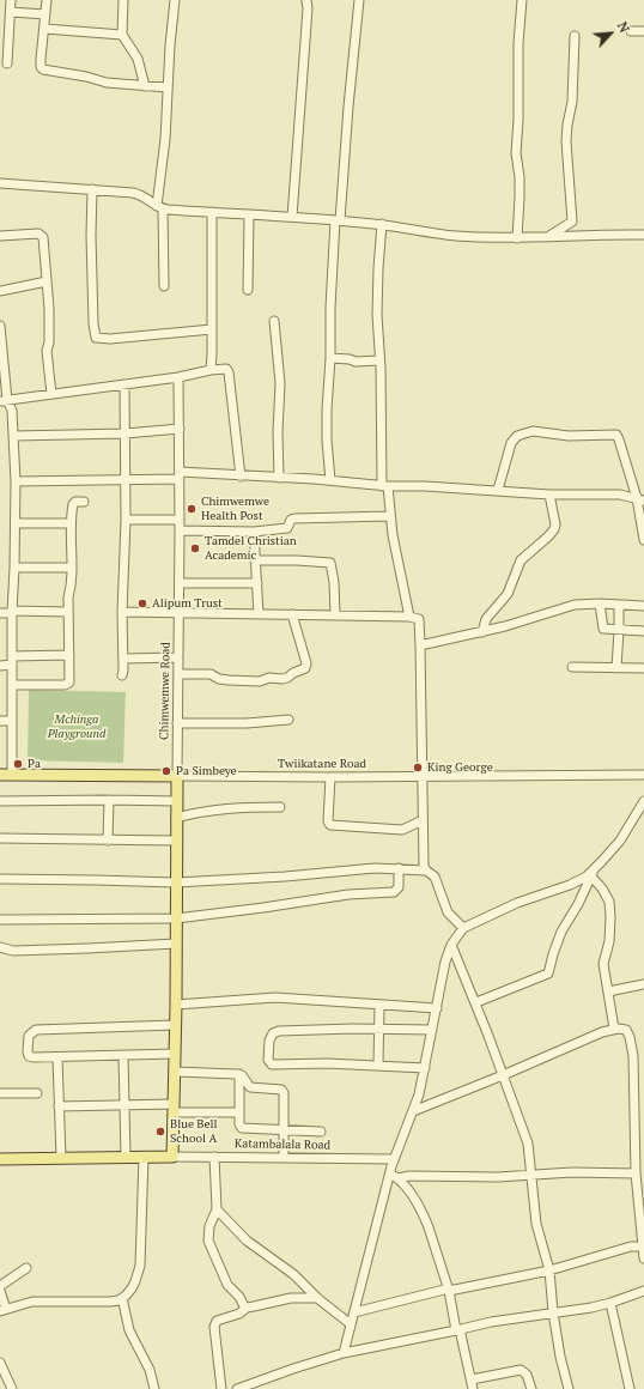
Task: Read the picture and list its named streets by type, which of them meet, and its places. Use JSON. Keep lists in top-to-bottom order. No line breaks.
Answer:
{"streets":{"main road":["Chimwemwe Road","Twiikatane Road","Katambalala Road"]},"crossings":[["Chimwemwe Road","Twiikatane Road"],["Chimwemwe Road","Katambalala Road"]],"parks":["Mchinga Playground"],"places":["Chimwemwe Health Post","Tamdel Christian Academic","Alipum Trust","Pa","King George","Pa Simbeye","Blue Bell School A"],"north":"top right"}
